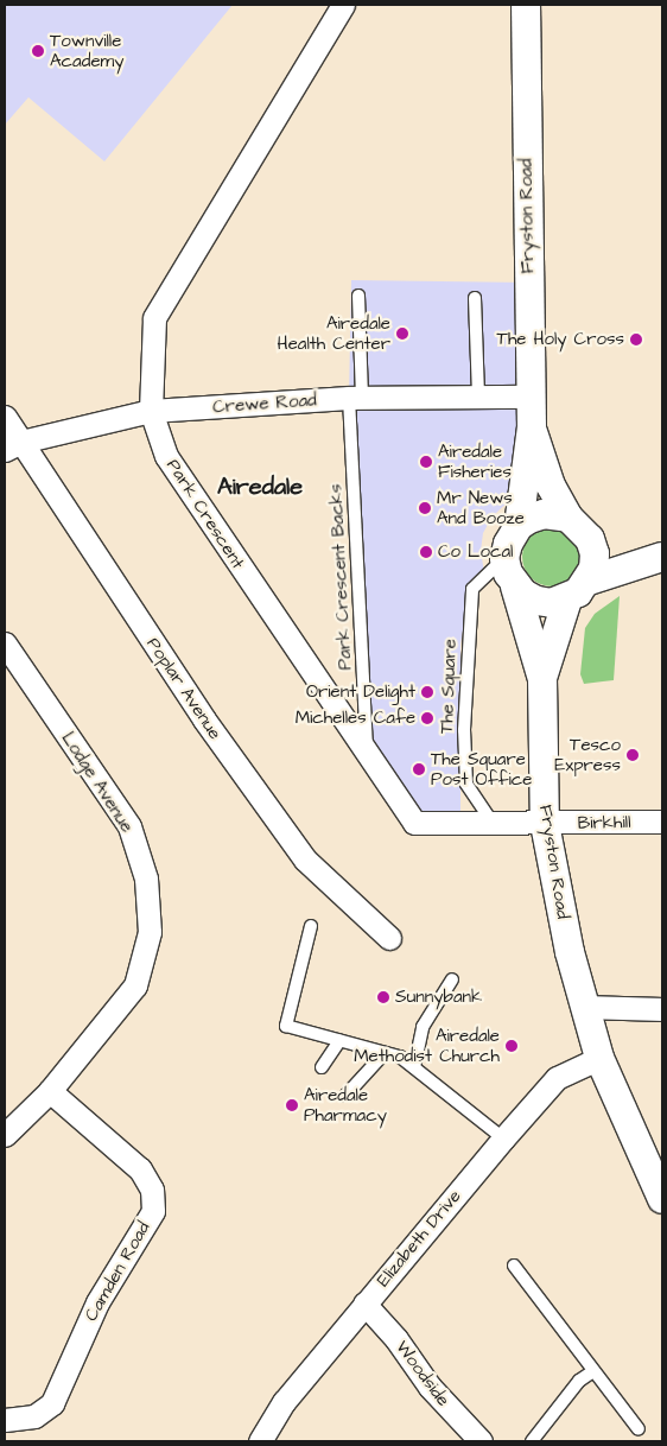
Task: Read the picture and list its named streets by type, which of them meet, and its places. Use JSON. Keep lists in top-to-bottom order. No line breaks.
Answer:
{"streets":{"street":["Fryston Road","Crewe Road","Park Crescent","Poplar Avenue","Lodge Avenue","Birkhill","Elizabeth Drive","Camden Road","Woodside"],"lane":["Park Crescent Backs","The Square"]},"crossings":[["Fryston Road","Crewe Road"],["Fryston Road","Park Crescent"],["Fryston Road","The Square"],["Fryston Road","Birkhill"],["Fryston Road","Elizabeth Drive"],["Crewe Road","Park Crescent"],["Crewe Road","Park Crescent Backs"],["Crewe Road","Poplar Avenue"],["Park Crescent","Park Crescent Backs"],["Park Crescent","The Square"],["Park Crescent","Birkhill"],["Lodge Avenue","Camden Road"],["Elizabeth Drive","Woodside"]],"districts":["Airedale"],"places":["Townville Academy","Airedale Health Center","The Holy Cross","Airedale Fisheries","Mr News And Booze","Co Local","Orient Delight","Michelles Cafe","Tesco Express","The Square Post Office","Sunnybank","Airedale Methodist Church","Airedale Pharmacy"]}
